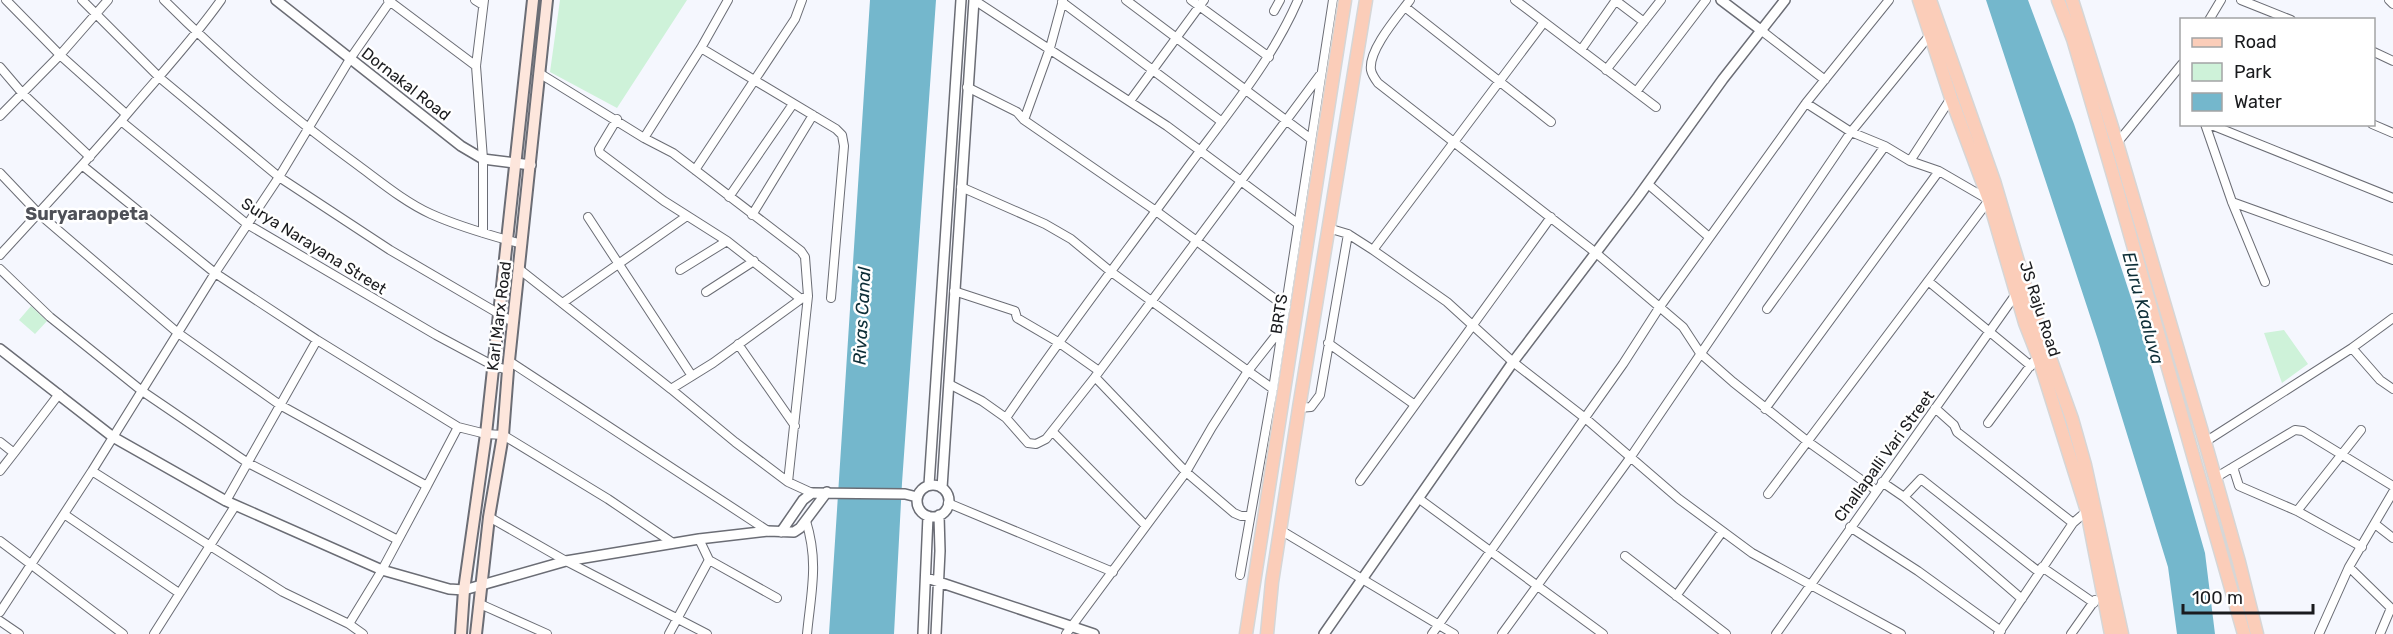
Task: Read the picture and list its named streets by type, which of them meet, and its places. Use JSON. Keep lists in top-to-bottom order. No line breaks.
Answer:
{"streets":{"main road":["JS Raju Road","BRTS","Karl Marx Road"],"street":["Dornakal Road","Surya Narayana Street","Challapalli Vari Street"]},"crossings":[["Dornakal Road","Karl Marx Road"],["Surya Narayana Street","Karl Marx Road"],["JS Raju Road","Challapalli Vari Street"]],"districts":["Suryaraopeta"],"water":["Eluru Kaaluva","Rivas Canal"],"legend":["Road","Park","Water"],"scale_bar":"100 m"}
